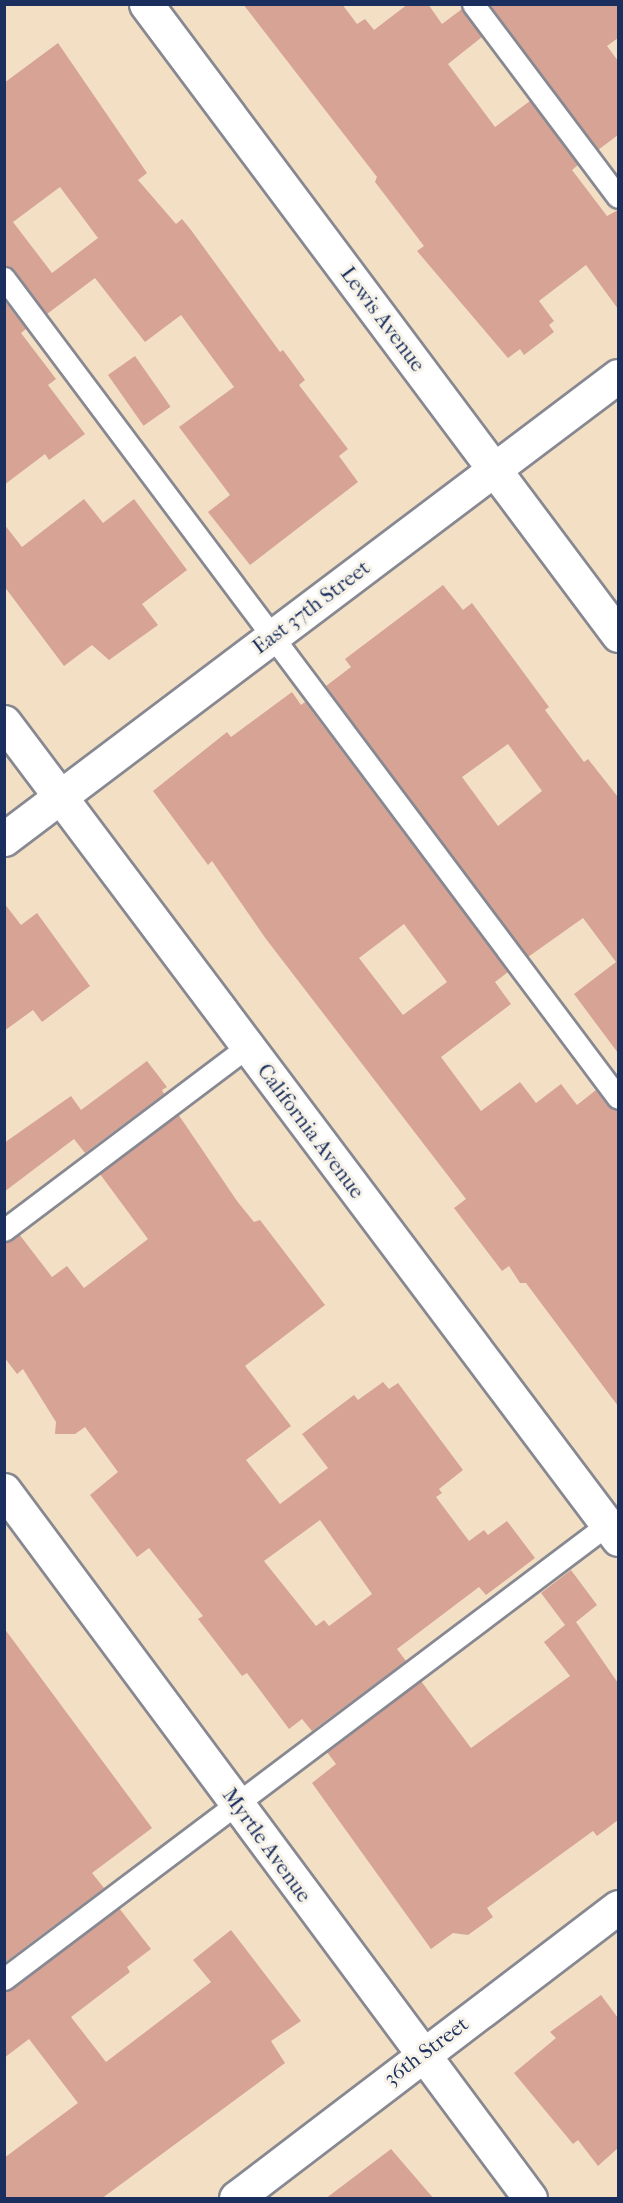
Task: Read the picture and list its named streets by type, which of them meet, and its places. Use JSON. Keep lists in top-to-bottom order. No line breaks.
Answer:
{"streets":{"street":["Lewis Avenue","East 37th Street","California Avenue","Myrtle Avenue","36th Street"]},"crossings":[["Lewis Avenue","East 37th Street"],["East 37th Street","California Avenue"],["Myrtle Avenue","36th Street"]]}
